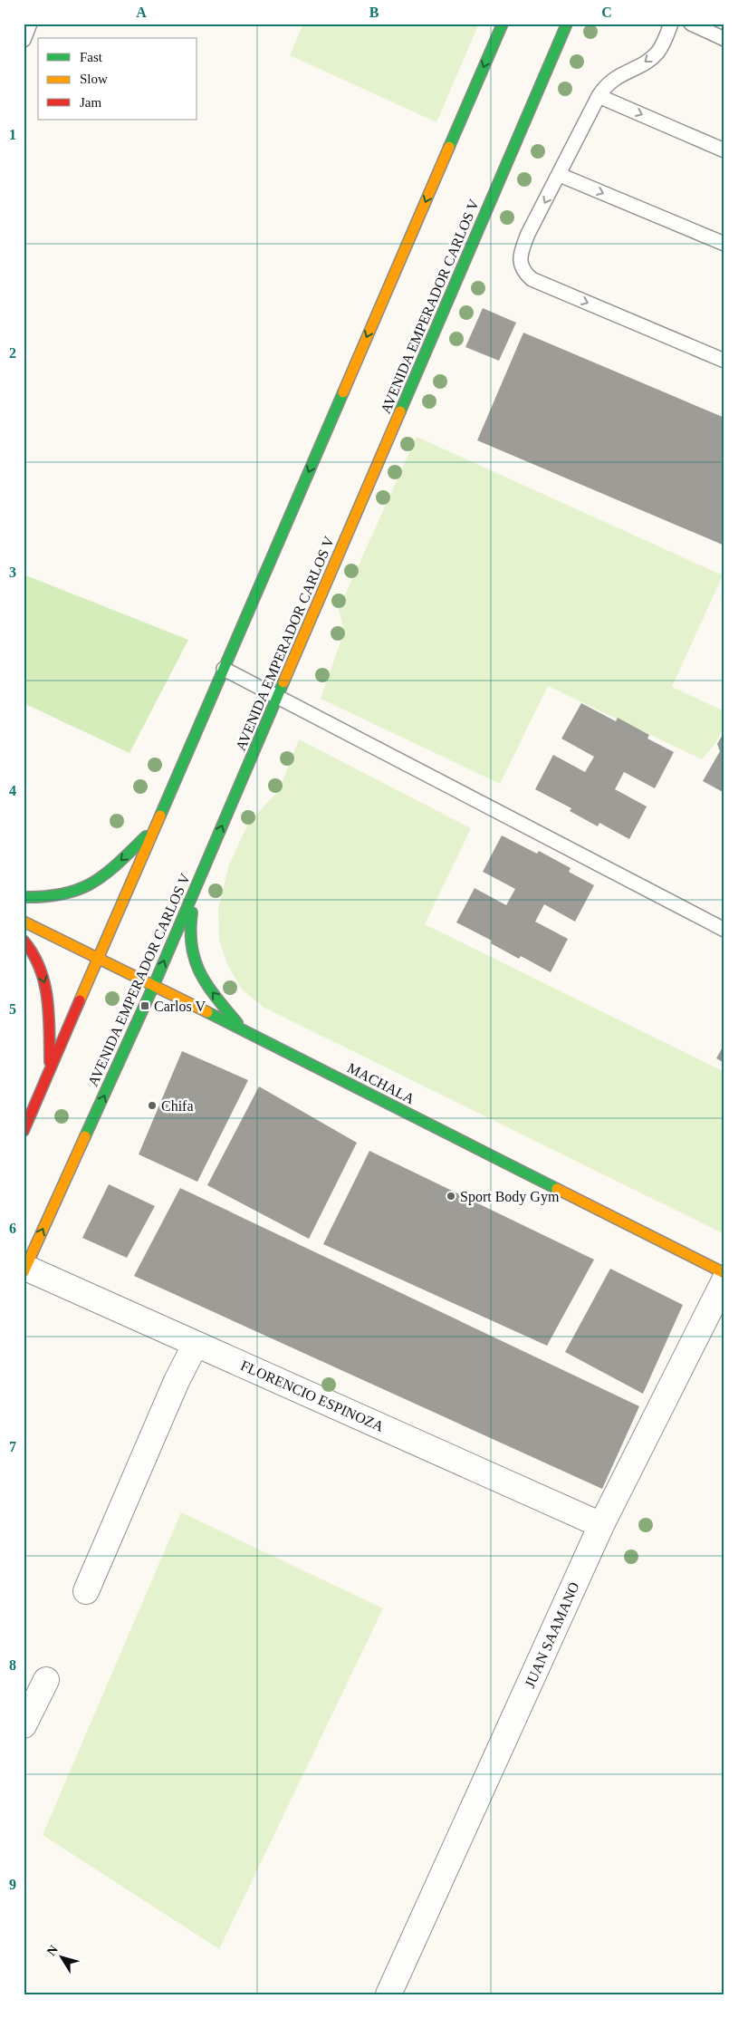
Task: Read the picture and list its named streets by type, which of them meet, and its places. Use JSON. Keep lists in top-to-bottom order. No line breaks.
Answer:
{"streets":{"main road":["AVENIDA EMPERADOR CARLOS V","MACHALA"],"street":["FLORENCIO ESPINOZA","JUAN SAAMANO"]},"crossings":[["AVENIDA EMPERADOR CARLOS V","MACHALA"],["AVENIDA EMPERADOR CARLOS V","FLORENCIO ESPINOZA"],["FLORENCIO ESPINOZA","JUAN SAAMANO"]],"places":{"transit":["Carlos V"],"other":["Chifa","Sport Body Gym"]},"legend":["Fast","Slow","Jam"],"north":"top left","grid":{"columns":["A","B","C"],"rows":["1","2","3","4","5","6","7","8","9"]}}
